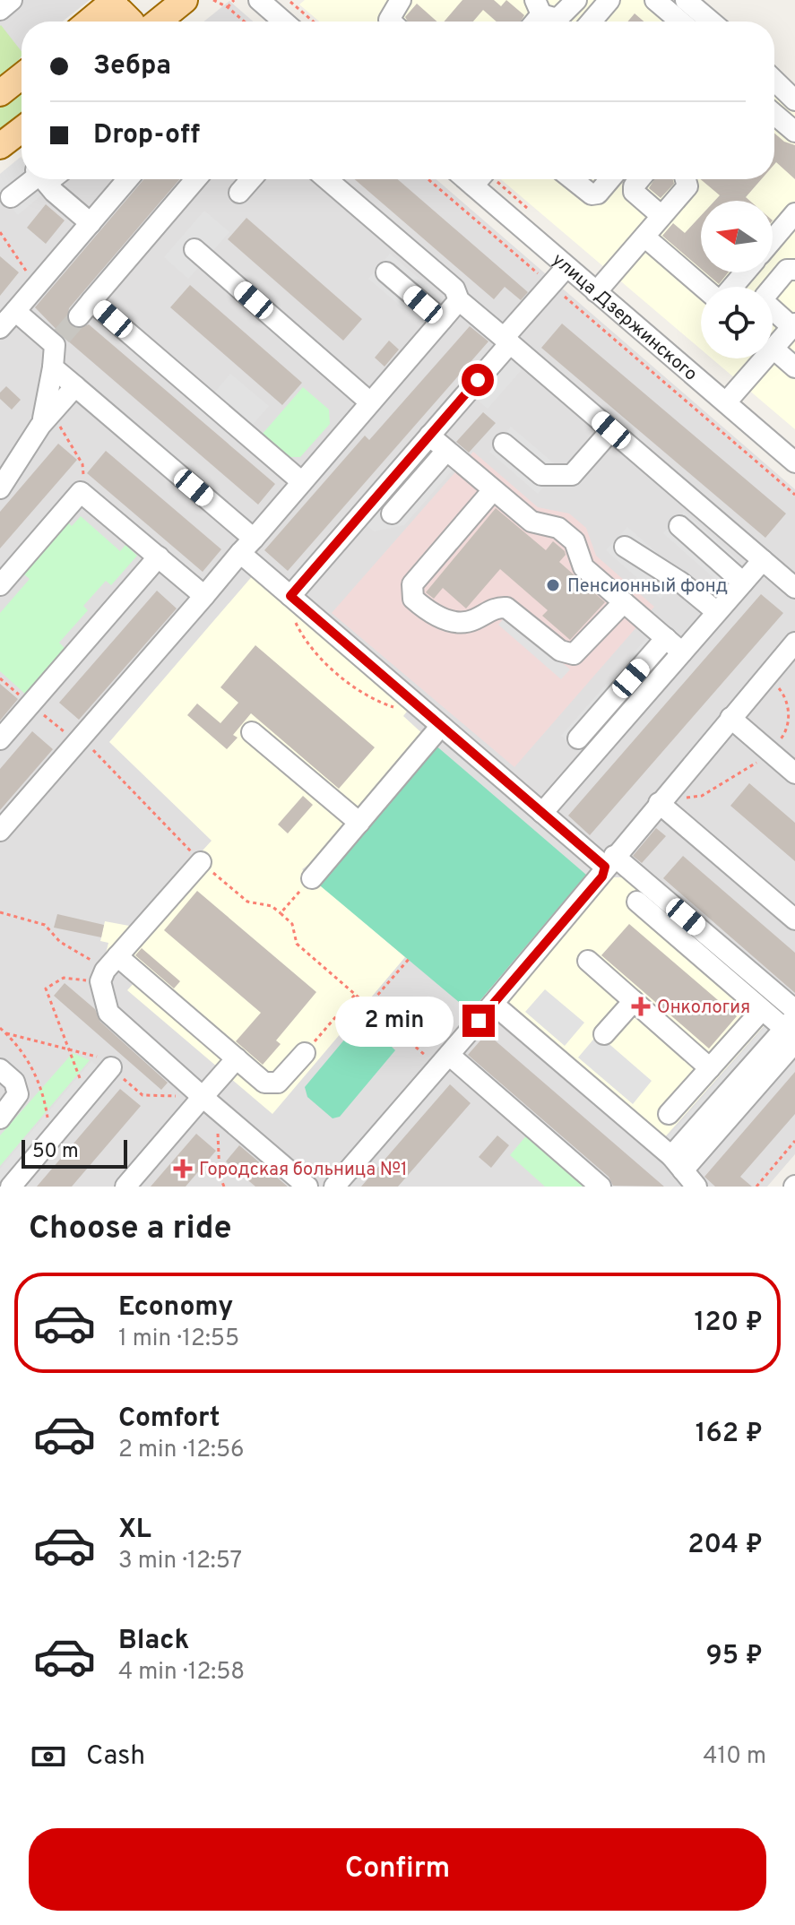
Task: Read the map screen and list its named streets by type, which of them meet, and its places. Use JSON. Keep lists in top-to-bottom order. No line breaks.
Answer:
{"streets":{"street":["улица Дзержинского"]},"places":{"other":["Пенсионный фонд"],"health":["Онкология","Городская больница №1"]},"scale_bar":"50 m","north":"left","page":{"banner":["Зебра","Drop-off"],"bubble":"2 min","scale":"50 m","heading":"Choose a ride","list":[{"name":"Economy","note":"1 min · 12:55","value":"120 ₽"},{"name":"Comfort","note":"2 min · 12:56","value":"162 ₽"},{"name":"XL","note":"3 min · 12:57","value":"204 ₽"},{"name":"Black","note":"4 min · 12:58","value":"95 ₽"}],"pay":["Cash","410 m"],"buttons":"Confirm"}}
